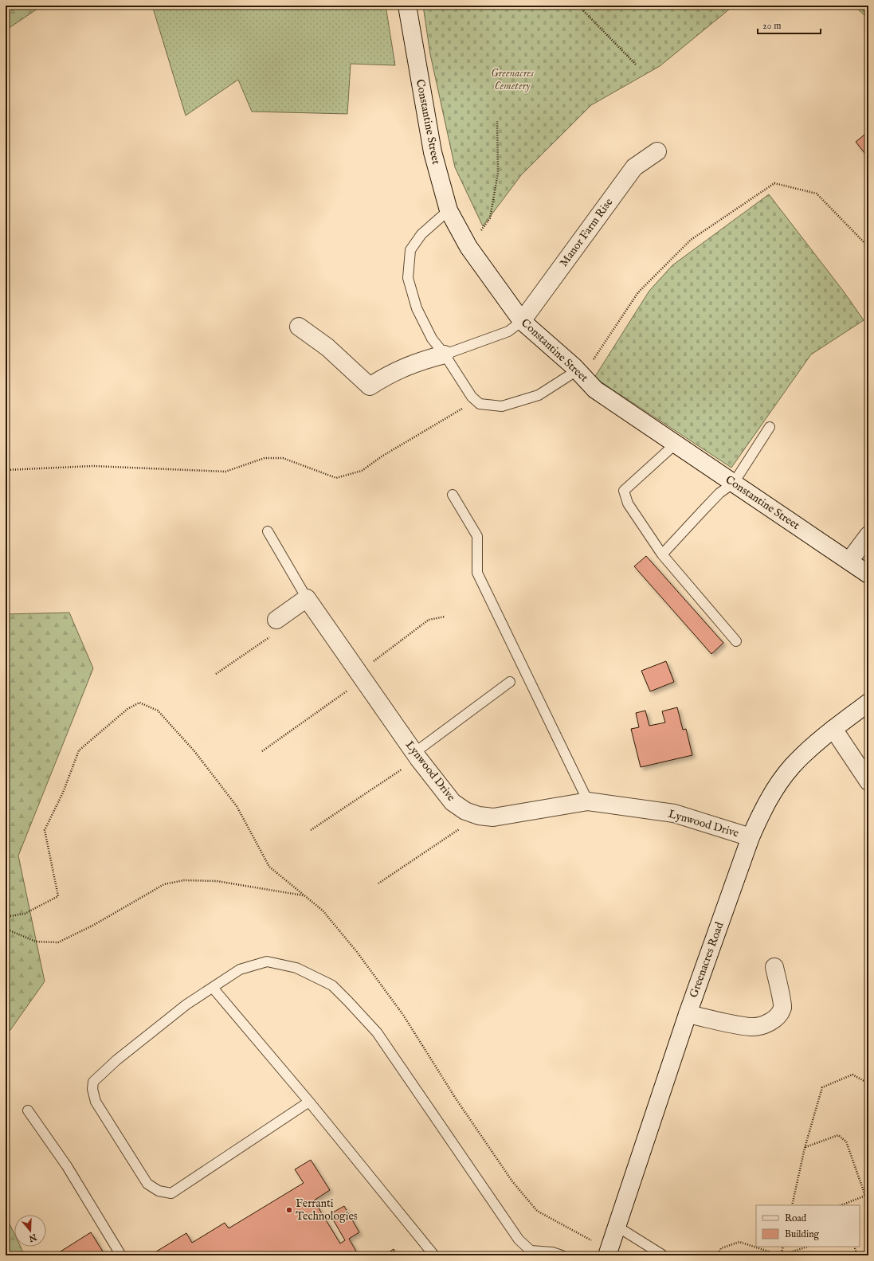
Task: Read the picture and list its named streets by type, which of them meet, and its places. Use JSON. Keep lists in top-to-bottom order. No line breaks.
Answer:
{"streets":{"street":["Constantine Street","Manor Farm Rise","Lynwood Drive","Greenacres Road"]},"crossings":[["Constantine Street","Manor Farm Rise"],["Lynwood Drive","Greenacres Road"]],"parks":["Greenacres Cemetery"],"places":["Ferranti Technologies"],"legend":["Road","Building"],"scale_bar":"20 m","north":"bottom"}
